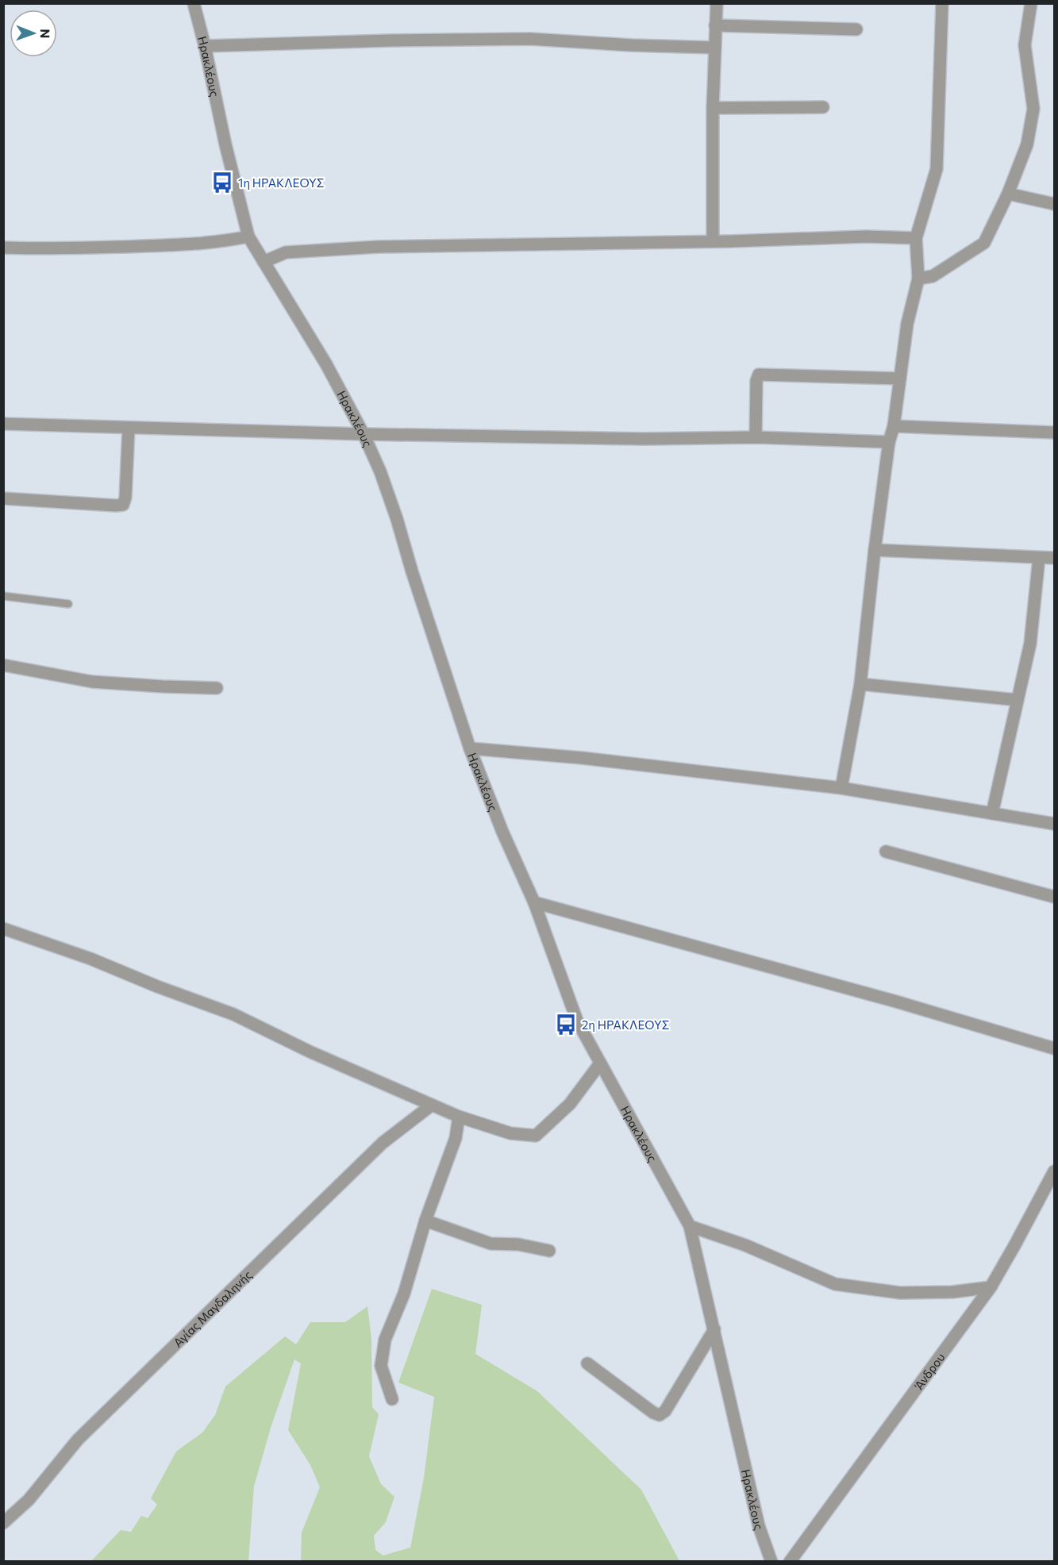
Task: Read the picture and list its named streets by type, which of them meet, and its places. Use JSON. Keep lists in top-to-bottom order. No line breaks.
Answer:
{"streets":{"street":["Ηρακλέους","Αγίας Μαγδαληνής","Άνδρου"]},"places":{"bus stop":["1η ΗΡΑΚΛΕΟΥΣ","2η ΗΡΑΚΛΕΟΥΣ"]},"north":"right"}
